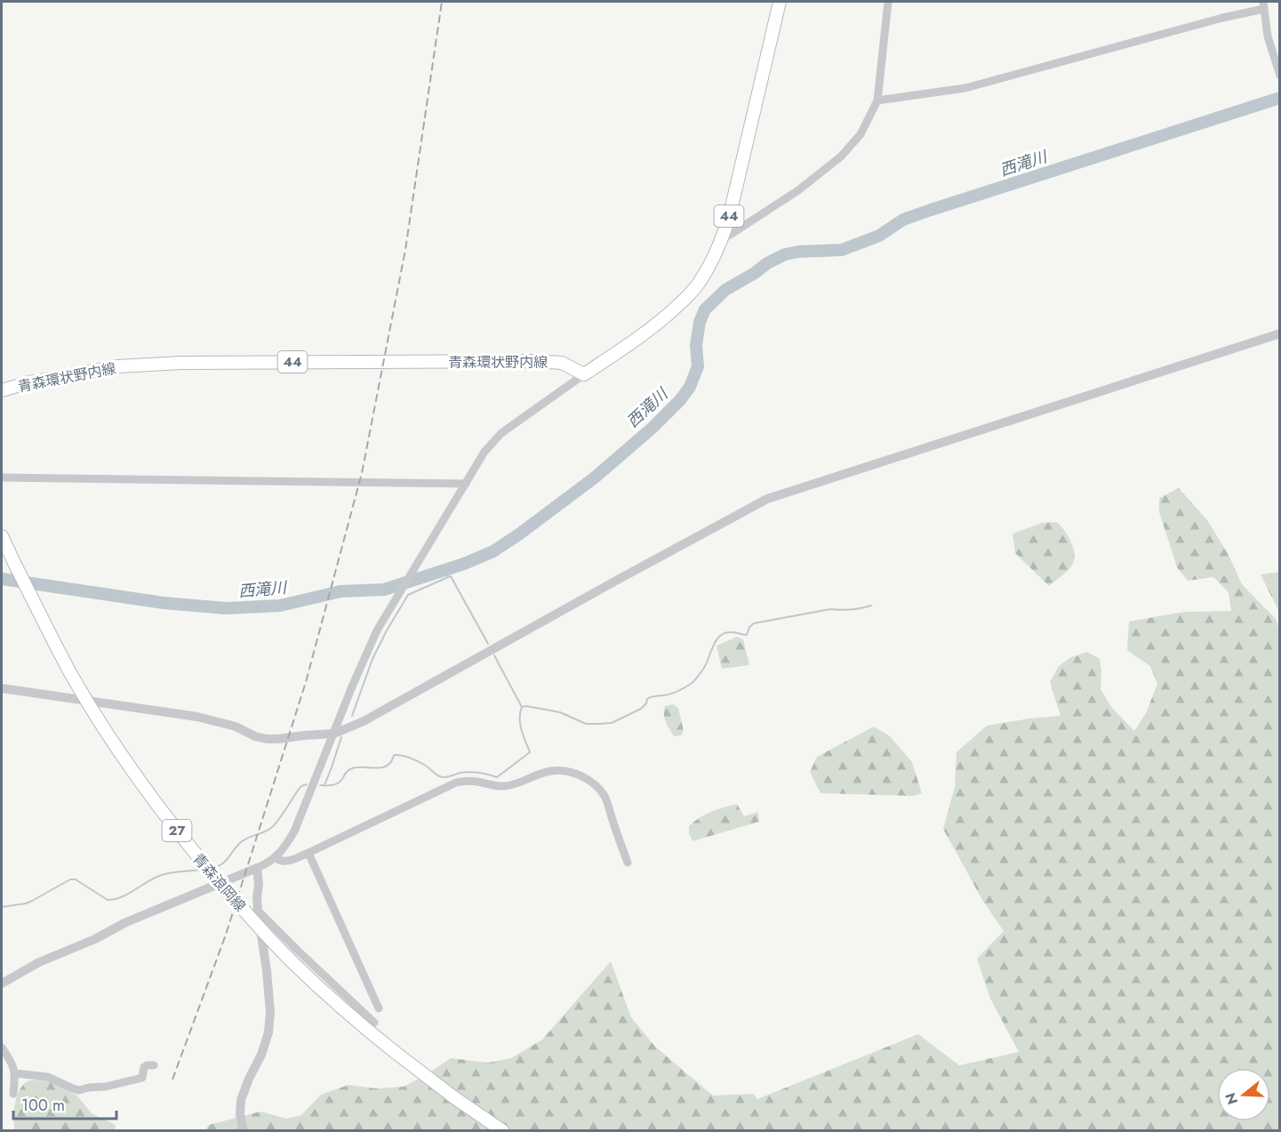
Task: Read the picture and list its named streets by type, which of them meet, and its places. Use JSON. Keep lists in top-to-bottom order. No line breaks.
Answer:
{"streets":{"main road":["44","青森環状野内線","27","青森浪岡線"]},"crossings":[["44","青森環状野内線"]],"water":["西滝川"],"scale_bar":"100 m","north":"left"}
